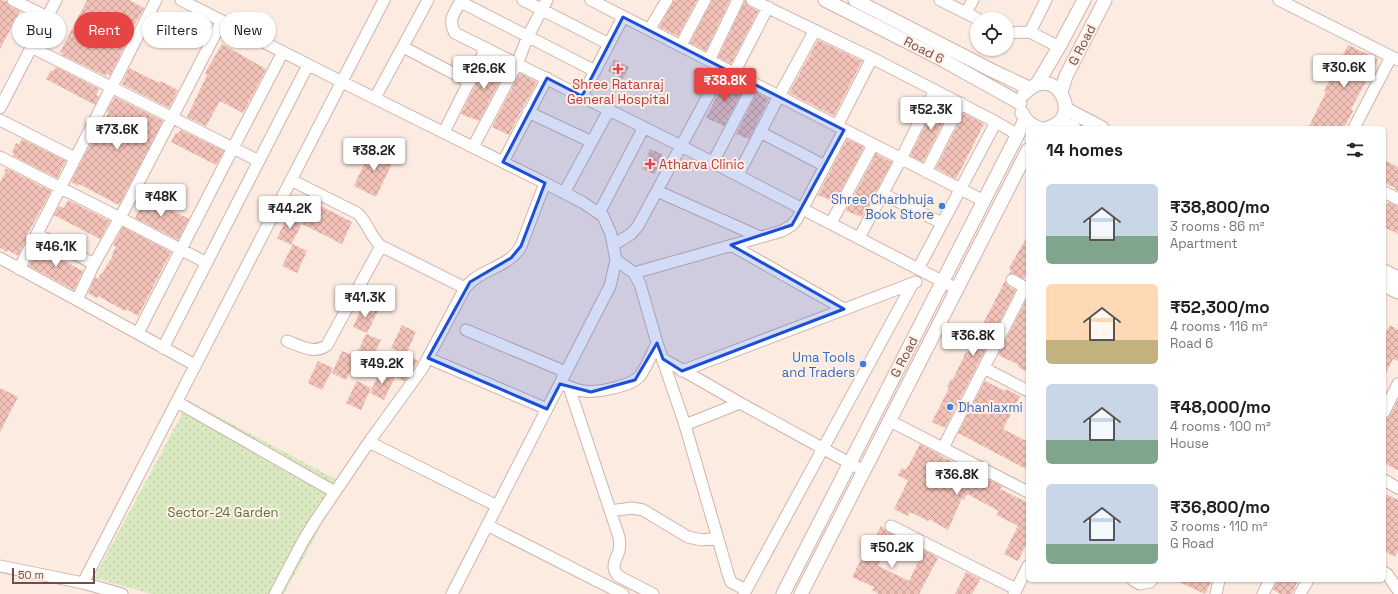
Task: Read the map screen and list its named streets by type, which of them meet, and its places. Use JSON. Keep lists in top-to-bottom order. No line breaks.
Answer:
{"streets":{"street":["G Road","Road 6"]},"crossings":[["G Road","Road 6"]],"parks":["Sector-24 Garden"],"places":{"health":["Shree Ratanraj General Hospital","Atharva Clinic"],"other":["Shree Charbhuja Book Store","Uma Tools and Traders","Dhanlaxmi"]},"scale_bar":"50 m","page":{"chip":["Buy","Rent","Filters","New"],"price":["₹30.6K","₹26.6K","₹38.8K","₹52.3K","₹73.6K","₹38.2K","₹48K","₹44.2K","₹46.1K","₹41.3K","₹36.8K","₹49.2K","₹36.8K","₹50.2K"],"heading":"14 homes","list":[{"name":"₹38,800/mo","note":"3 rooms · 86 m² · Apartment"},{"name":"₹52,300/mo","note":"4 rooms · 116 m² · Road 6"},{"name":"₹48,000/mo","note":"4 rooms · 100 m² · House"},{"name":"₹36,800/mo","note":"3 rooms · 110 m² · G Road"}],"scale":"50 m"}}
